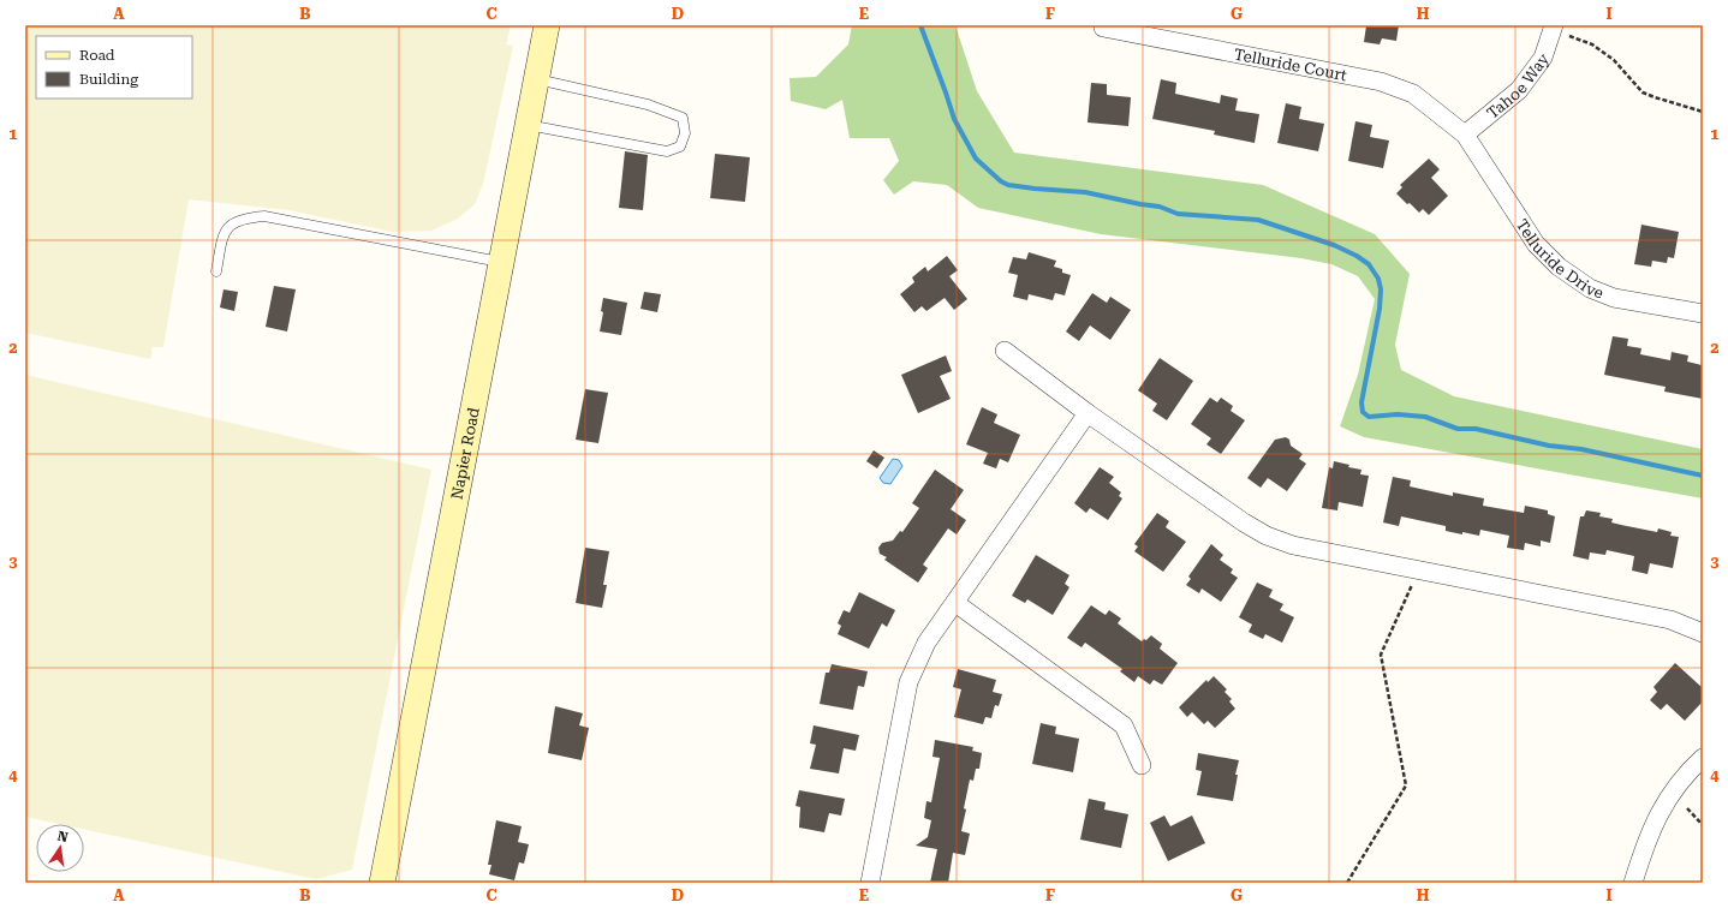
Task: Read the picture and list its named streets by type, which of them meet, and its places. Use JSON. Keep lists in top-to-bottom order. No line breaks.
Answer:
{"streets":{"street":["Telluride Court","Tahoe Way","Telluride Drive","Napier Road"]},"crossings":[["Telluride Court","Tahoe Way"],["Telluride Court","Telluride Drive"],["Tahoe Way","Telluride Drive"]],"legend":["Road","Building"],"north":"top","grid":{"columns":["A","B","C","D","E","F","G","H","I"],"rows":["1","2","3","4"]}}
